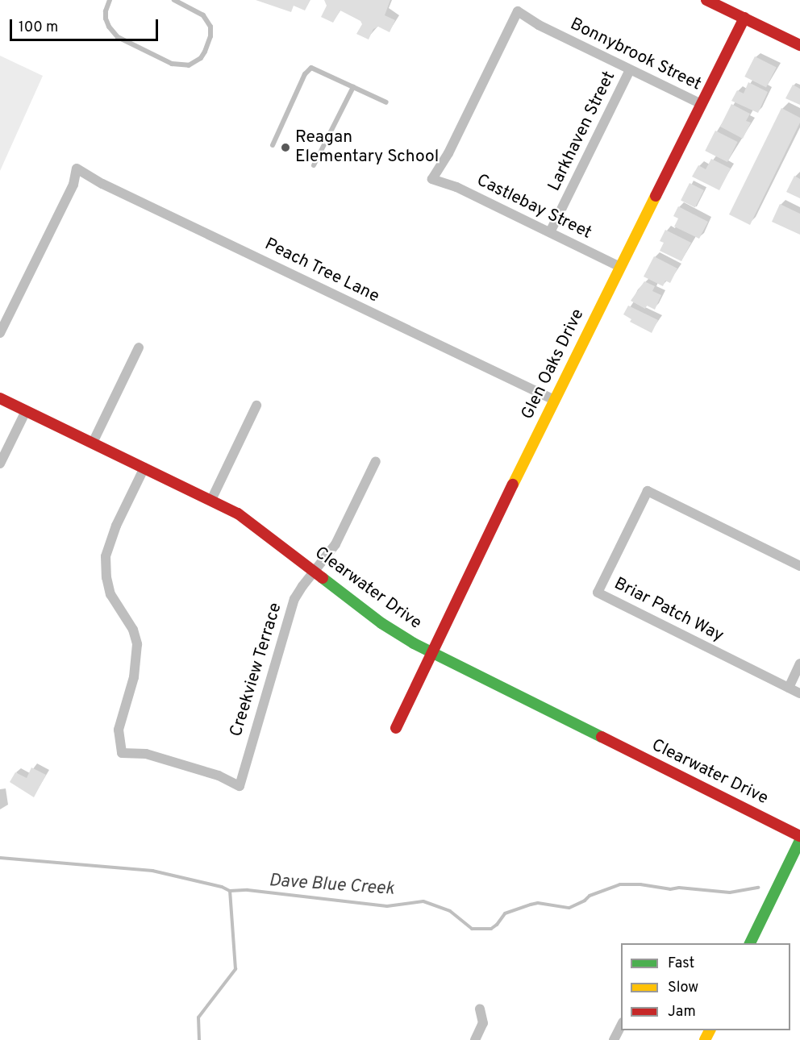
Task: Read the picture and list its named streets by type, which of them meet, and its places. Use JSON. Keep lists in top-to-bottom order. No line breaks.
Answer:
{"streets":{"street":["Bonnybrook Street","Larkhaven Street","Castlebay Street","Peach Tree Lane","Glen Oaks Drive","Clearwater Drive","Briar Patch Way","Creekview Terrace"]},"crossings":[["Bonnybrook Street","Larkhaven Street"],["Bonnybrook Street","Castlebay Street"],["Bonnybrook Street","Glen Oaks Drive"],["Larkhaven Street","Castlebay Street"],["Castlebay Street","Glen Oaks Drive"],["Peach Tree Lane","Glen Oaks Drive"],["Glen Oaks Drive","Clearwater Drive"],["Clearwater Drive","Creekview Terrace"]],"water":["Dave Blue Creek"],"places":["Reagan Elementary School"],"legend":["Fast","Slow","Jam"],"scale_bar":"100 m"}
